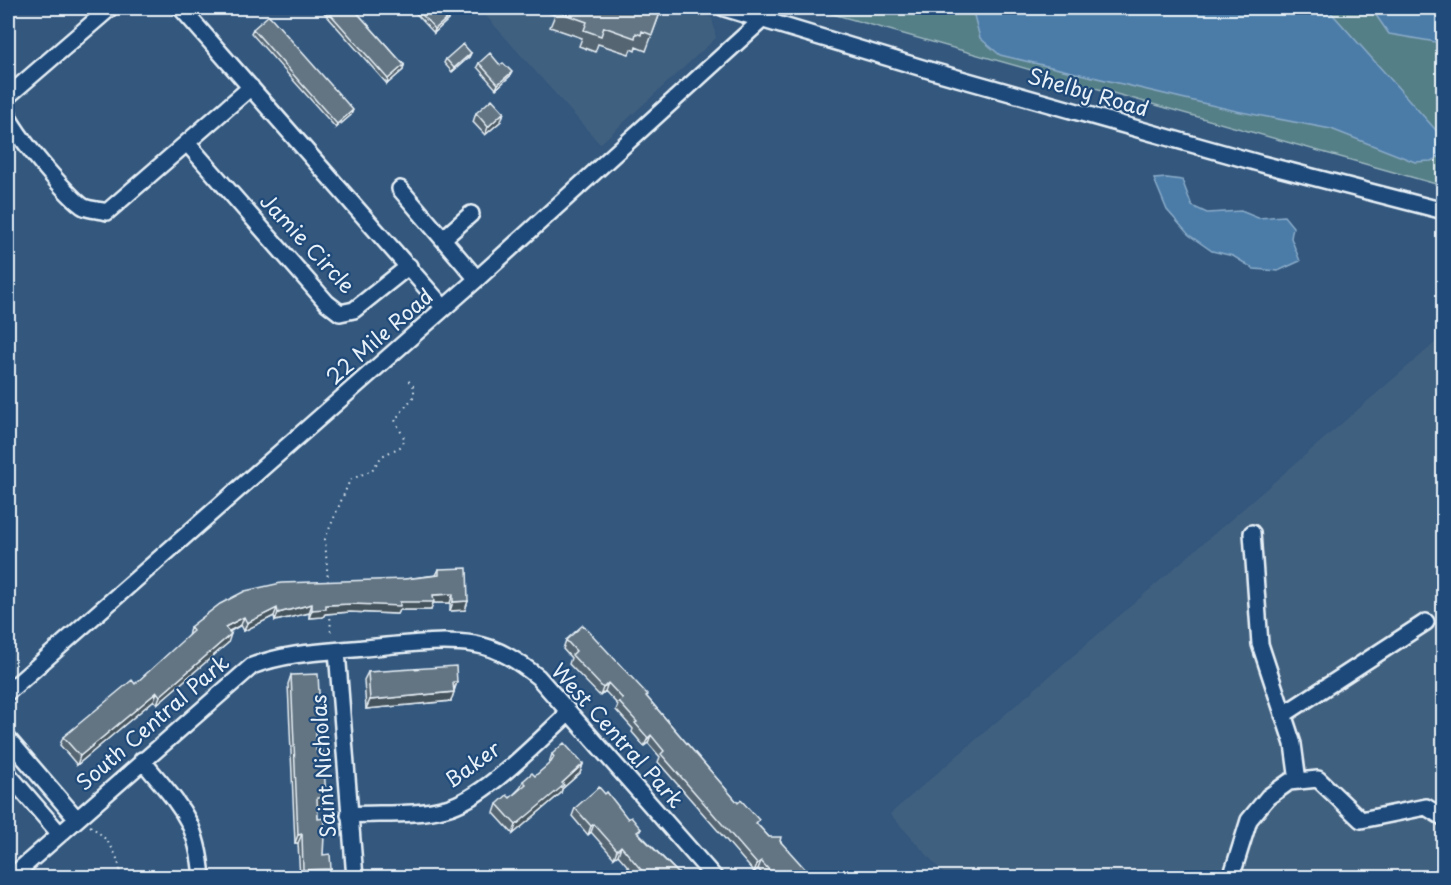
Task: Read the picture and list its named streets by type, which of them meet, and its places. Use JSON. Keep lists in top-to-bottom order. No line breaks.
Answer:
{"streets":{"street":["Shelby Road","Jamie Circle","22 Mile Road","South Central Park","West Central Park","Baker","Saint Nicholas"]},"crossings":[["Shelby Road","22 Mile Road"],["South Central Park","West Central Park"],["South Central Park","Saint Nicholas"],["West Central Park","Baker"],["Baker","Saint Nicholas"]]}
